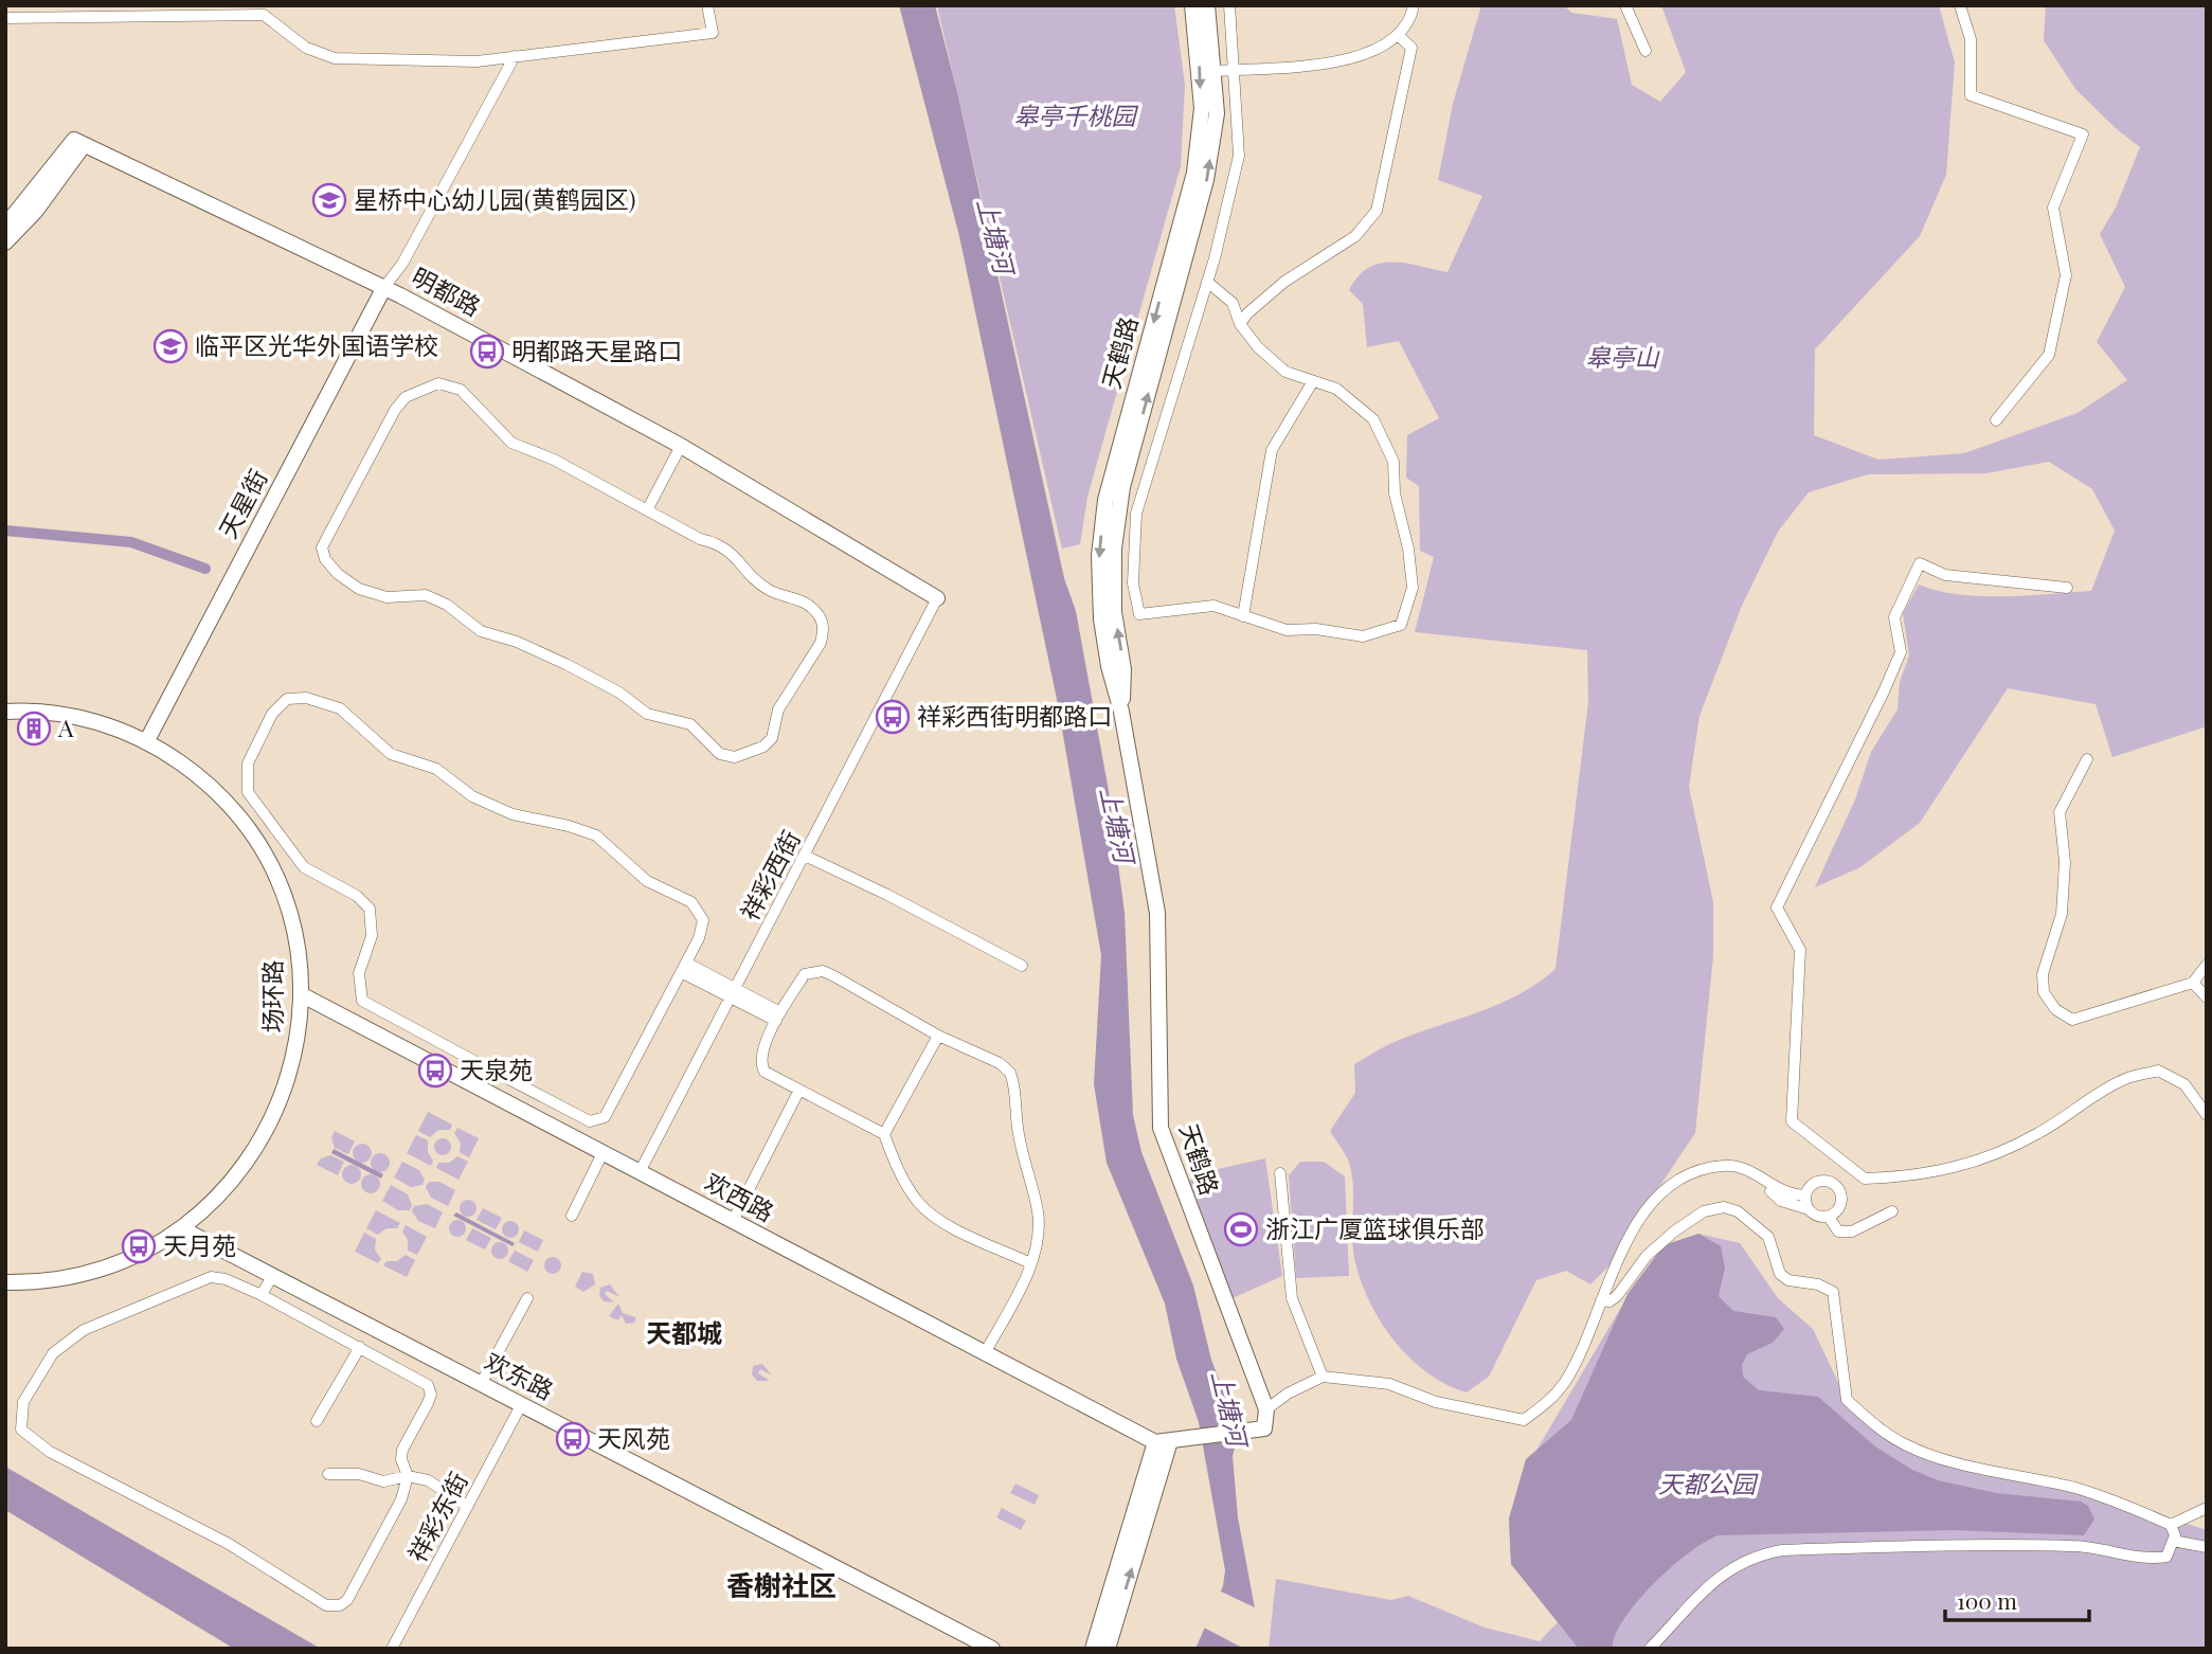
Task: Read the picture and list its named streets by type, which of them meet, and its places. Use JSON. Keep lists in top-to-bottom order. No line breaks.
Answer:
{"streets":{"main road":["明都路","天鹤路","天星街","场环路","欢西路","欢东路"],"street":["祥彩西街","祥彩东街"]},"crossings":[["明都路","天星街"],["明都路","祥彩西街"],["天星街","场环路"],["祥彩西街","欢西路"],["场环路","欢西路"],["场环路","欢东路"],["欢东路","祥彩东街"]],"districts":["天都城","香榭社区"],"water":["上塘河"],"parks":["皋亭千桃园","皋亭山","天都公园"],"places":{"school or university":["星桥中心幼儿园(黄鹤园区)","临平区光华外国语学校"],"bus stop":["明都路天星路口","祥彩西街明都路口","天泉苑","天月苑","天风苑"],"building":["A"],"sports":["浙江广厦篮球俱乐部"]},"scale_bar":"100 m"}
